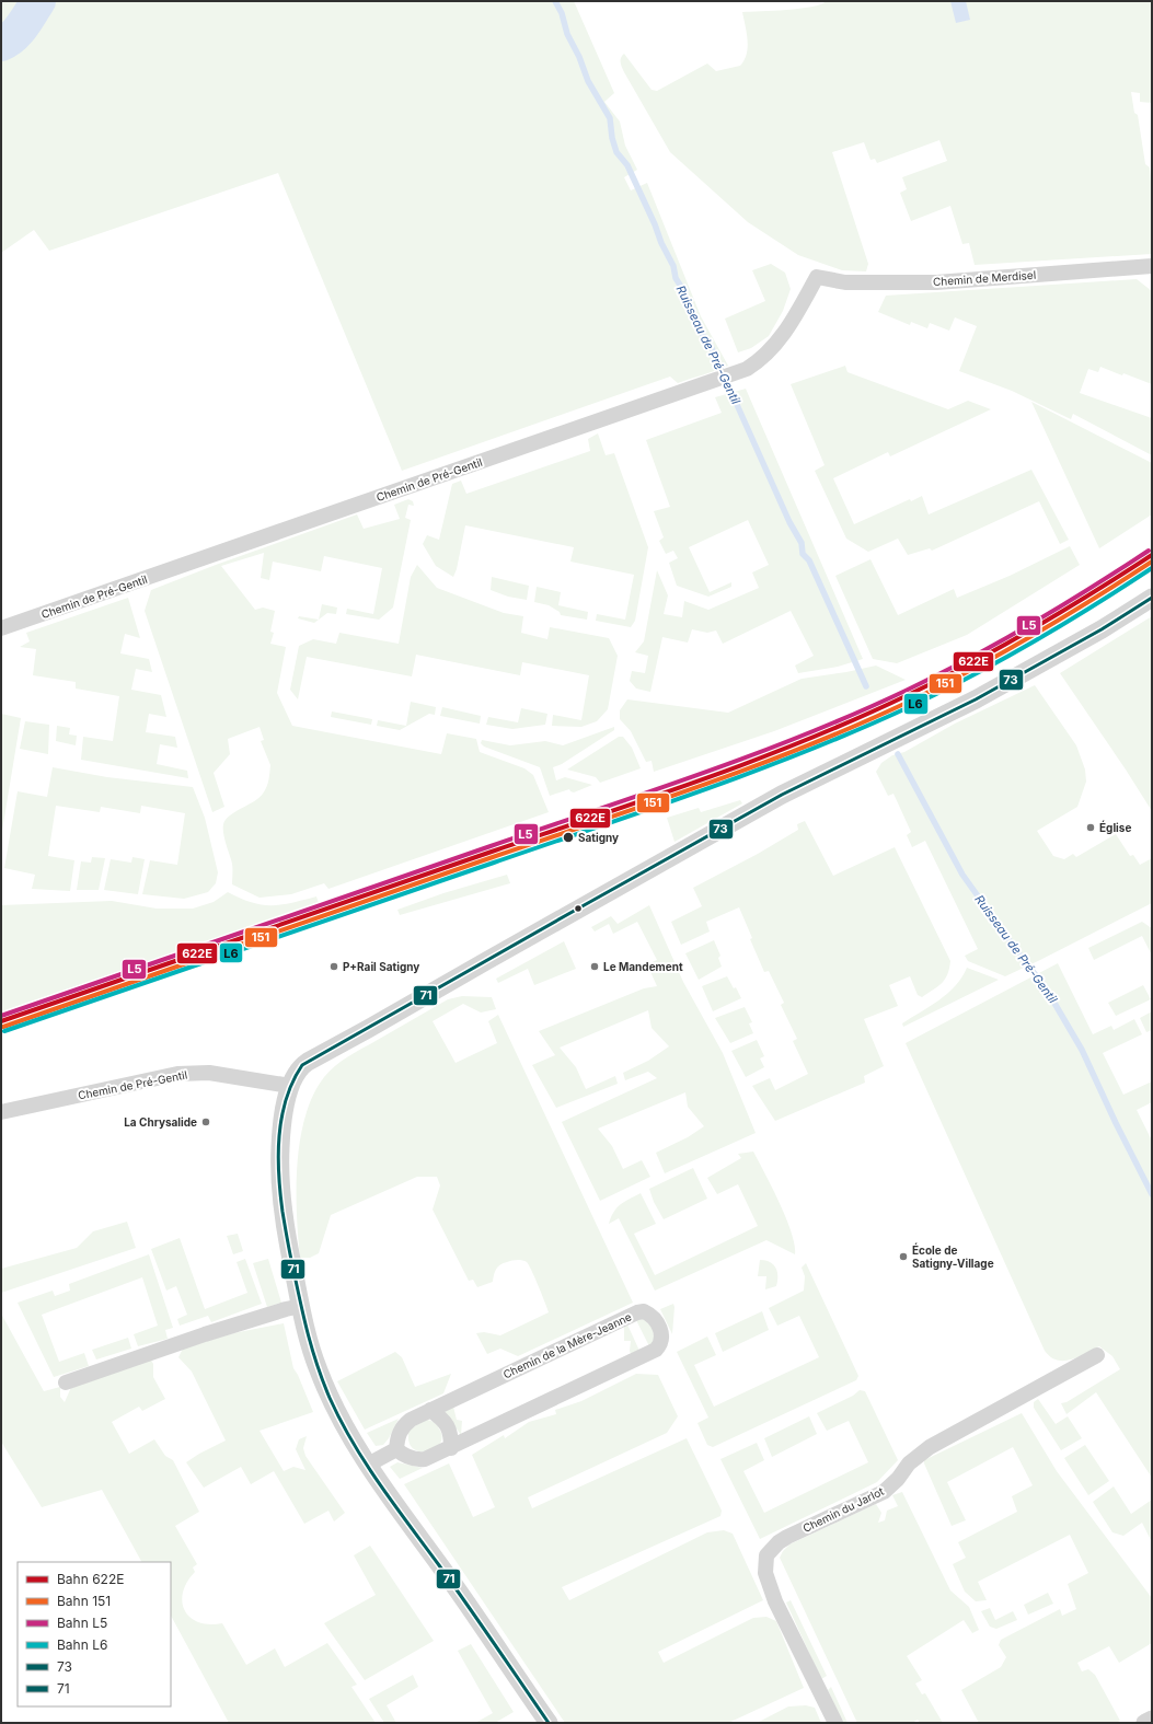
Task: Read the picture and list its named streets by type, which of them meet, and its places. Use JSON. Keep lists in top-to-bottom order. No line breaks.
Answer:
{"streets":{"street":["Chemin de Merdisel","Chemin de Pré-Gentil","Chemin de la Mère-Jeanne","Chemin du Jarlot"]},"crossings":[["Chemin de Merdisel","Chemin de Pré-Gentil"]],"water":["Ruisseau de Pré-Gentil"],"places":["Église","Satigny","P+Rail Satigny","Le Mandement","La Chrysalide","École de Satigny-Village"],"lines":["rail line L5","rail line 622E","rail line 151","rail line L6","transit line 73","transit line 71"],"legend":["Bahn 622E","Bahn 151","Bahn L5","Bahn L6","73","71"]}
